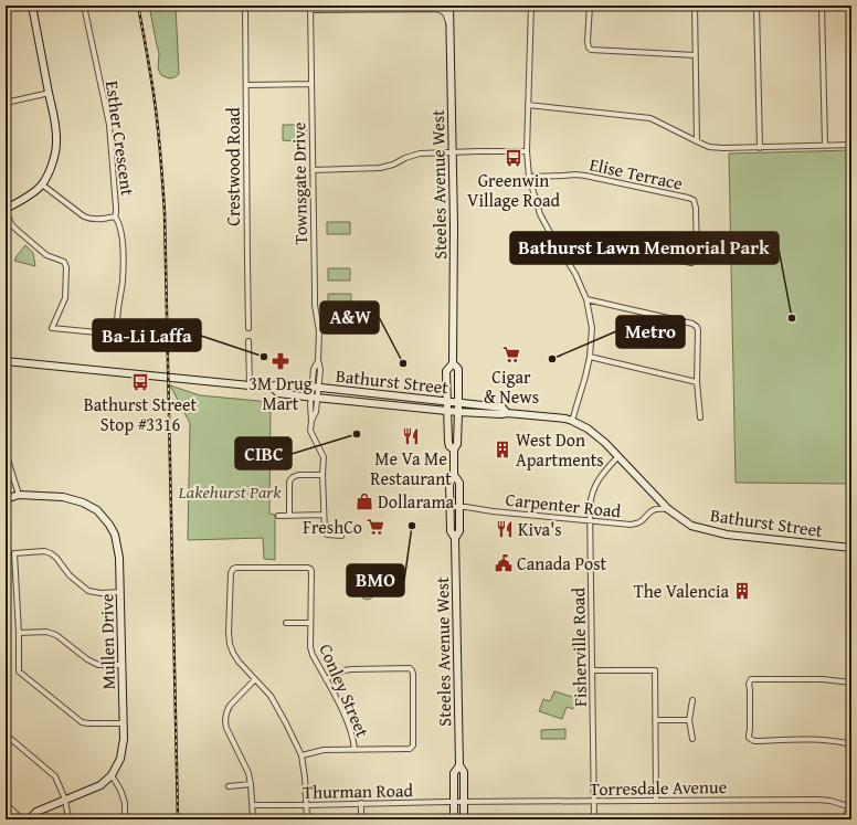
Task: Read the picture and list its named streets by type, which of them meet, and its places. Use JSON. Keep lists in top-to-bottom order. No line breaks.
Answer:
{"streets":{"main road":["Steeles Avenue West","Bathurst Street","Mullen Drive"],"street":["Esther Crescent","Crestwood Road","Elise Terrace","Townsgate Drive","Carpenter Road","Fisherville Road","Conley Street","Torresdale Avenue","Thurman Road"]},"crossings":[["Townsgate Drive","Bathurst Street"],["Steeles Avenue West","Bathurst Street"],["Steeles Avenue West","Carpenter Road"],["Steeles Avenue West","Torresdale Avenue"],["Steeles Avenue West","Thurman Road"],["Bathurst Street","Carpenter Road"],["Bathurst Street","Fisherville Road"],["Carpenter Road","Fisherville Road"],["Fisherville Road","Torresdale Avenue"],["Conley Street","Thurman Road"],["Torresdale Avenue","Thurman Road"]],"parks":["Lakehurst Park"],"places":{"bus stop":["Greenwin Village Road","Bathurst Street Stop #3316"],"other":["Bathurst Lawn Memorial Park","Ba-Li Laffa","Metro","A&W","CIBC","BMO"],"supermarket":["Cigar & News","FreshCo"],"pharmacy":["3M Drug Mart"],"restaurant":["Me Va Me Restaurant","Kiva's"],"building":["West Don Apartments","The Valencia"],"shop":["Dollarama"],"public building":["Canada Post"]}}
